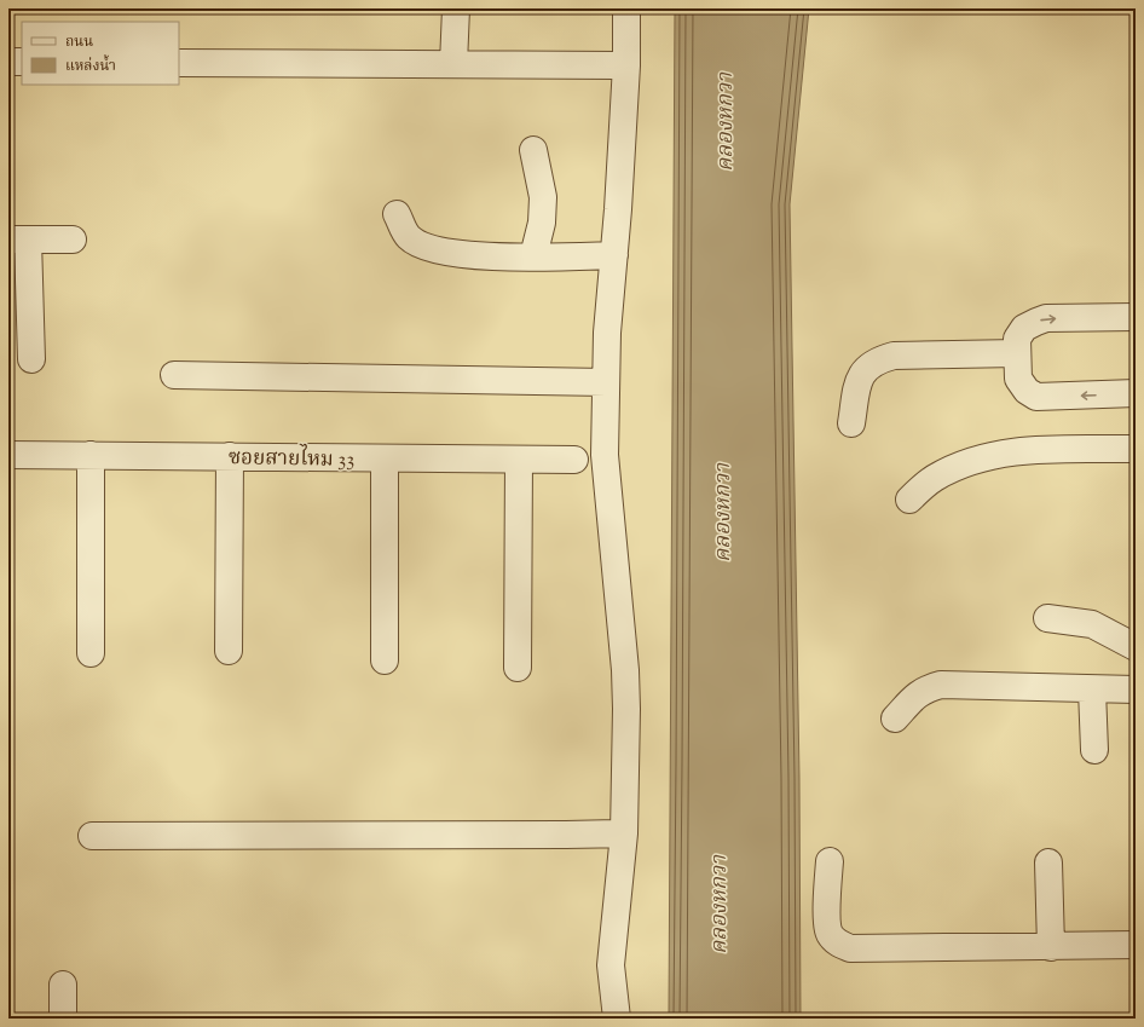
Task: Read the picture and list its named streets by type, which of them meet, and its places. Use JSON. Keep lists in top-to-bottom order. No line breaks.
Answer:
{"streets":{"street":["ซอยสายไหม 33"]},"water":["คลองหกวา"],"legend":["ถนน","แหล่งน้ำ"]}
